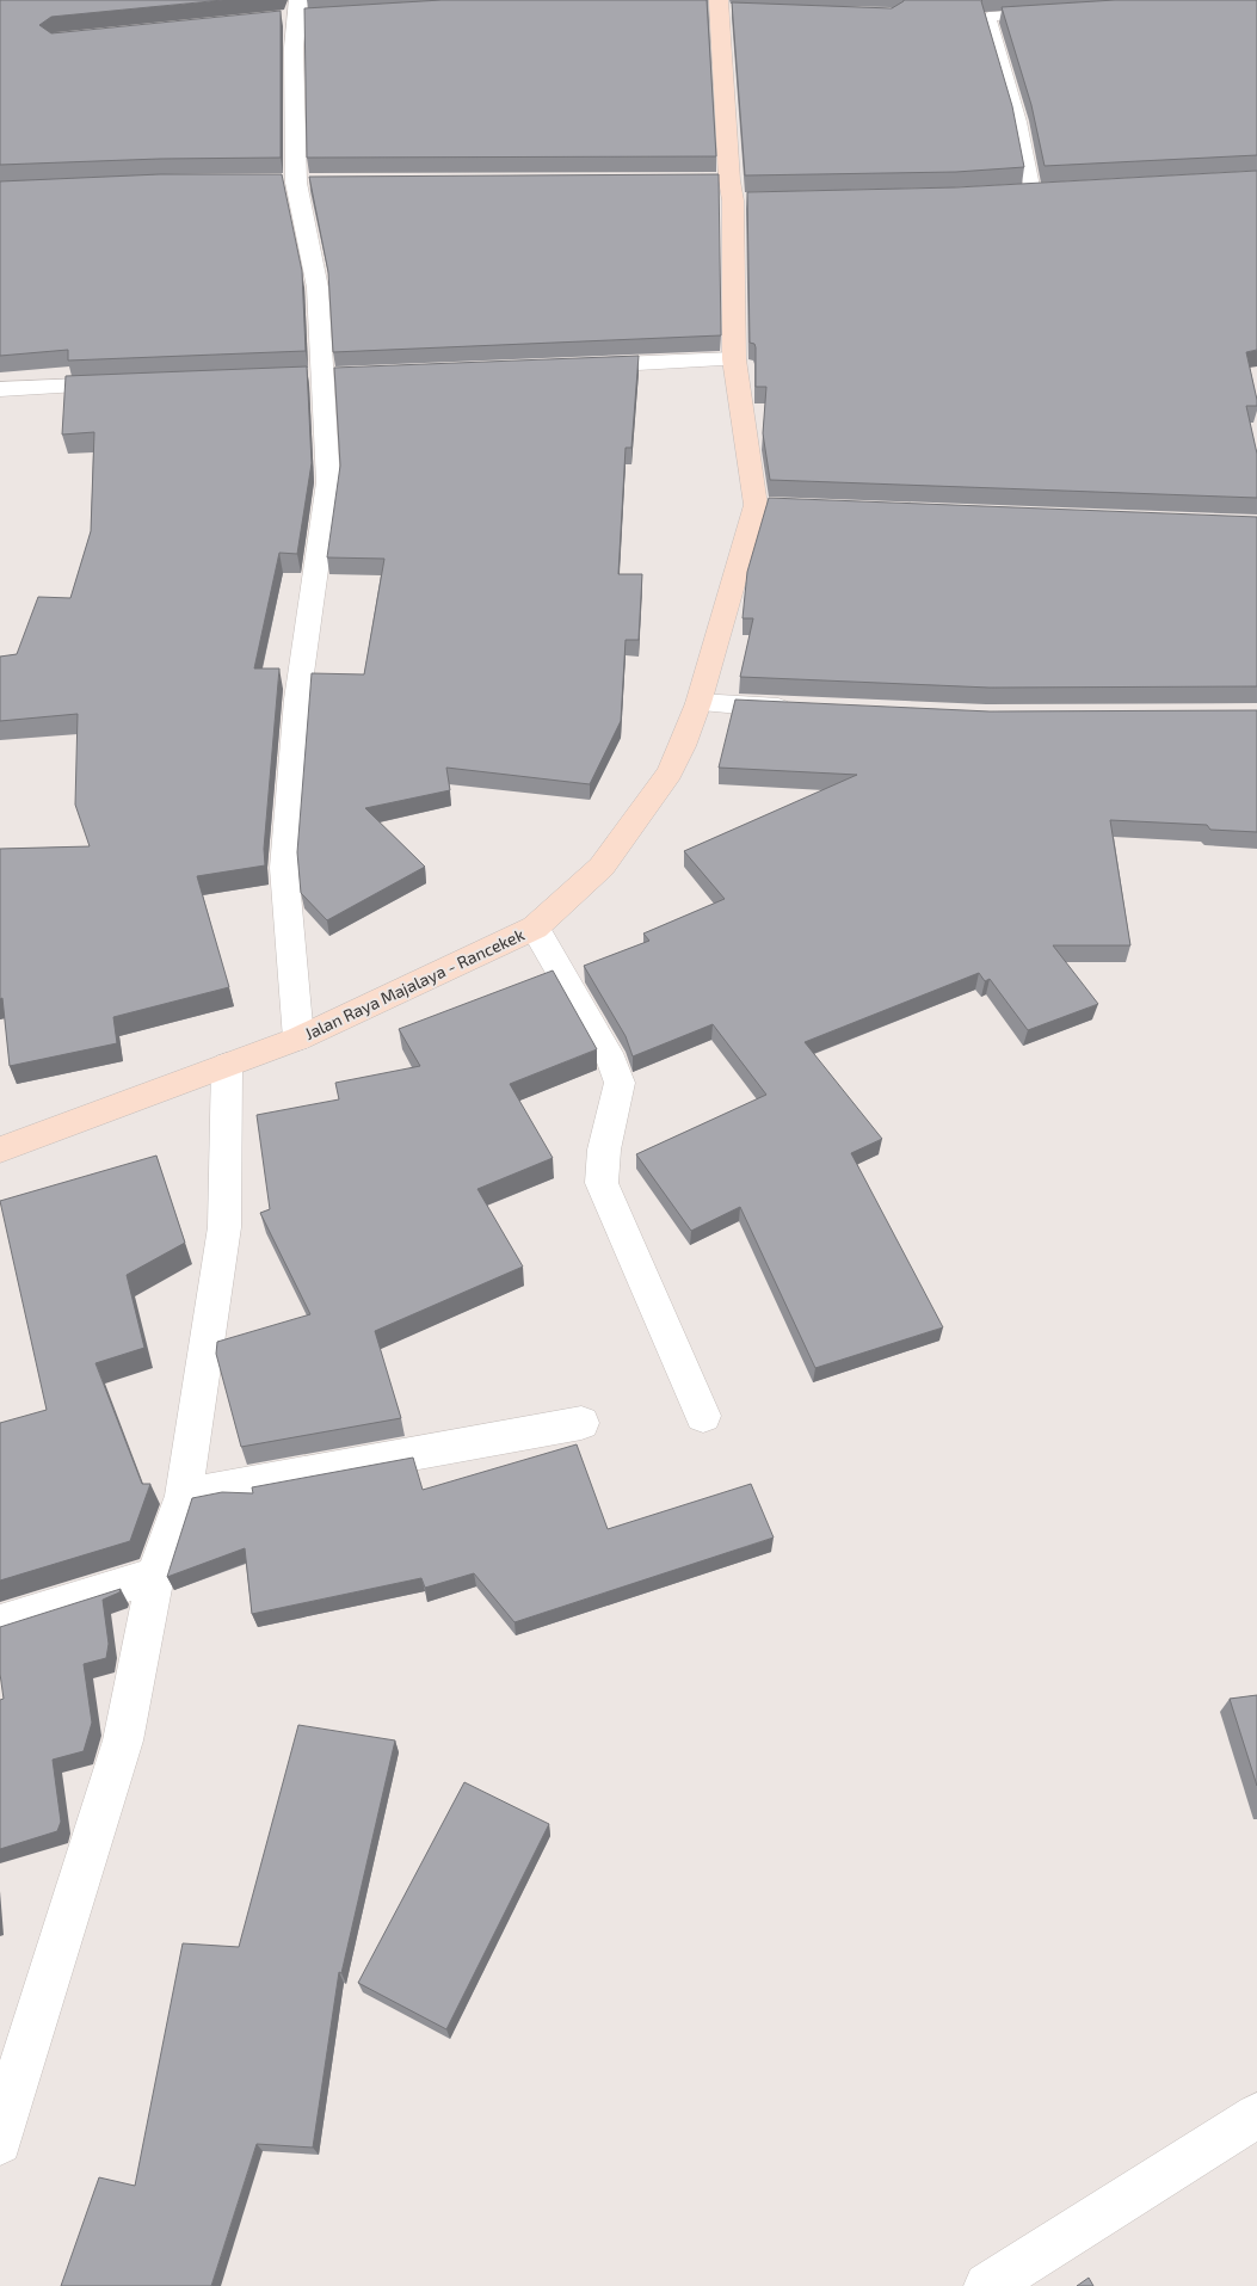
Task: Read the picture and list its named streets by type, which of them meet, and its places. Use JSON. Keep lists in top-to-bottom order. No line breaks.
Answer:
{"streets":{"main road":["Jalan Raya Majalaya - Rancekek"]}}
